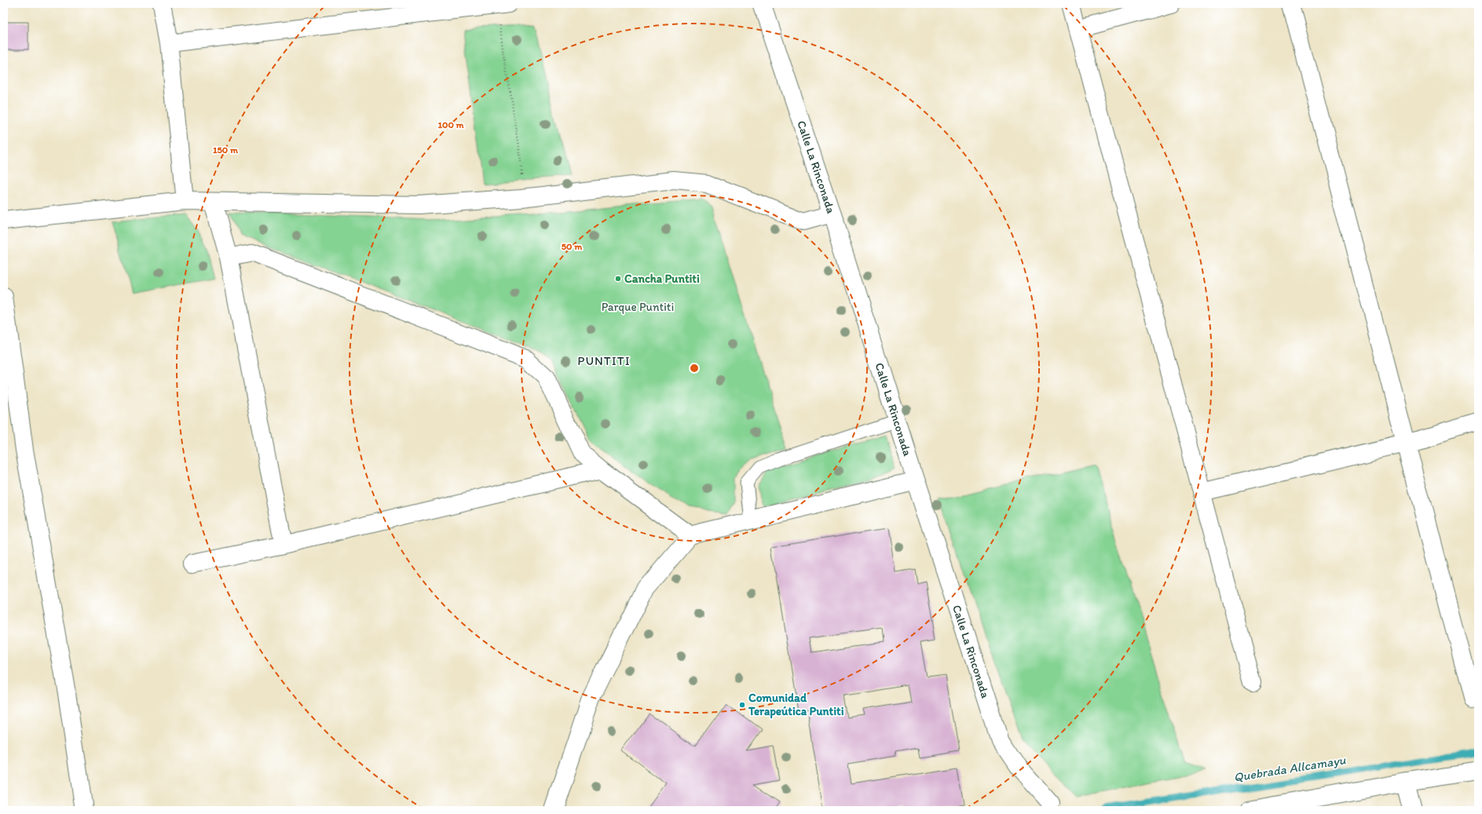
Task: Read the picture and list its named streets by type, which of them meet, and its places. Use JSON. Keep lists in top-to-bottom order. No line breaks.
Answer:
{"streets":{"street":["Calle La Rinconada"]},"districts":["PUNTITI"],"water":["Quebrada Allcamayu"],"parks":["Parque Puntiti"],"places":["Cancha Puntiti","Comunidad Terapeútica Puntiti"],"rings":["100 m","150 m","50 m"]}
